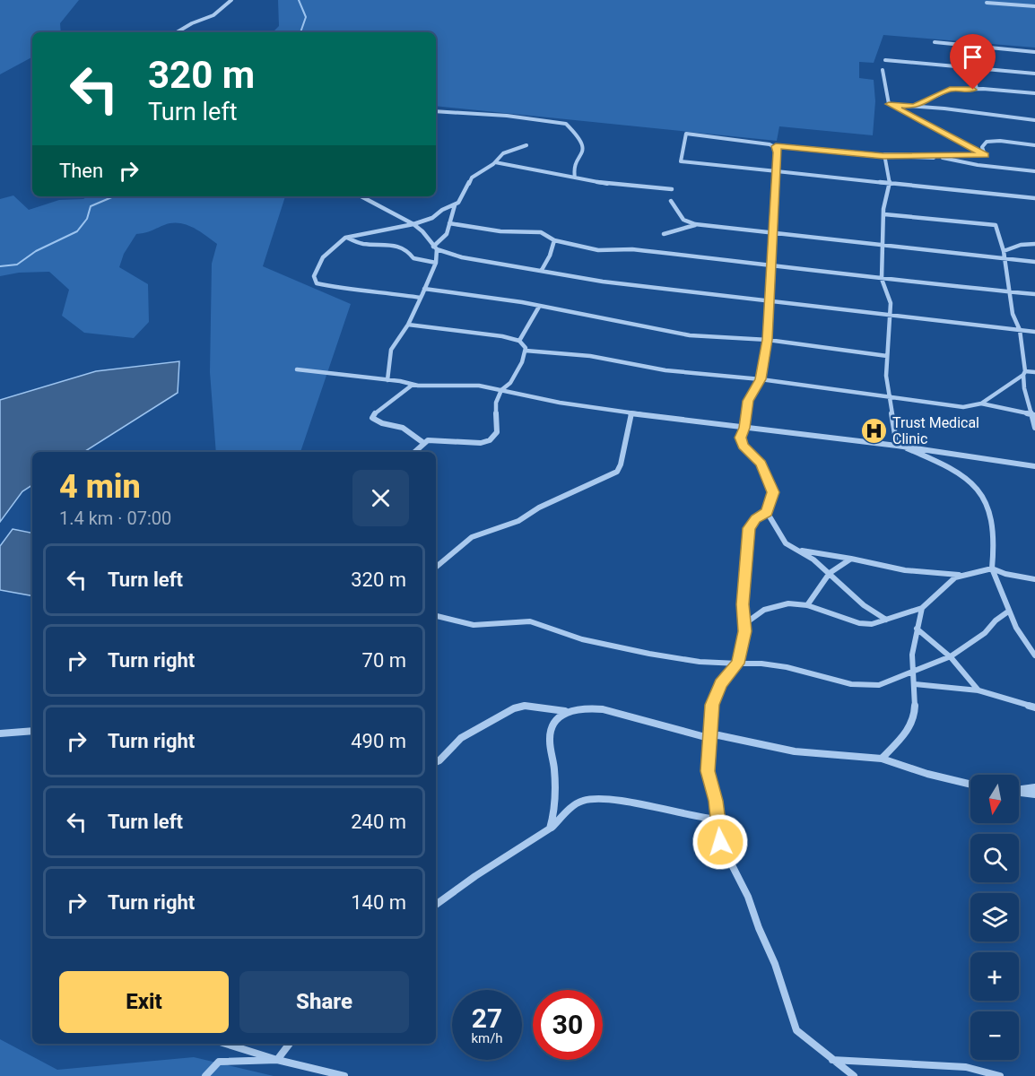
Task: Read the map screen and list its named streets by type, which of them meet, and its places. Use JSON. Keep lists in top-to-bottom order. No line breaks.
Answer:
{"places":{"hospital":["Trust Medical Clinic"]},"north":"bottom","page":{"turn":["320 m","Turn left"],"then":"Then","heading":["4 min","1.4 km · 07:00"],"list":[{"name":"Turn left","value":"320 m"},{"name":"Turn right","value":"70 m"},{"name":"Turn right","value":"490 m"},{"name":"Turn left","value":"240 m"},{"name":"Turn right","value":"140 m"}],"map_buttons":["+","−"],"buttons":["Exit","Share"],"speed":"27 km/h","limit":"30"}}
